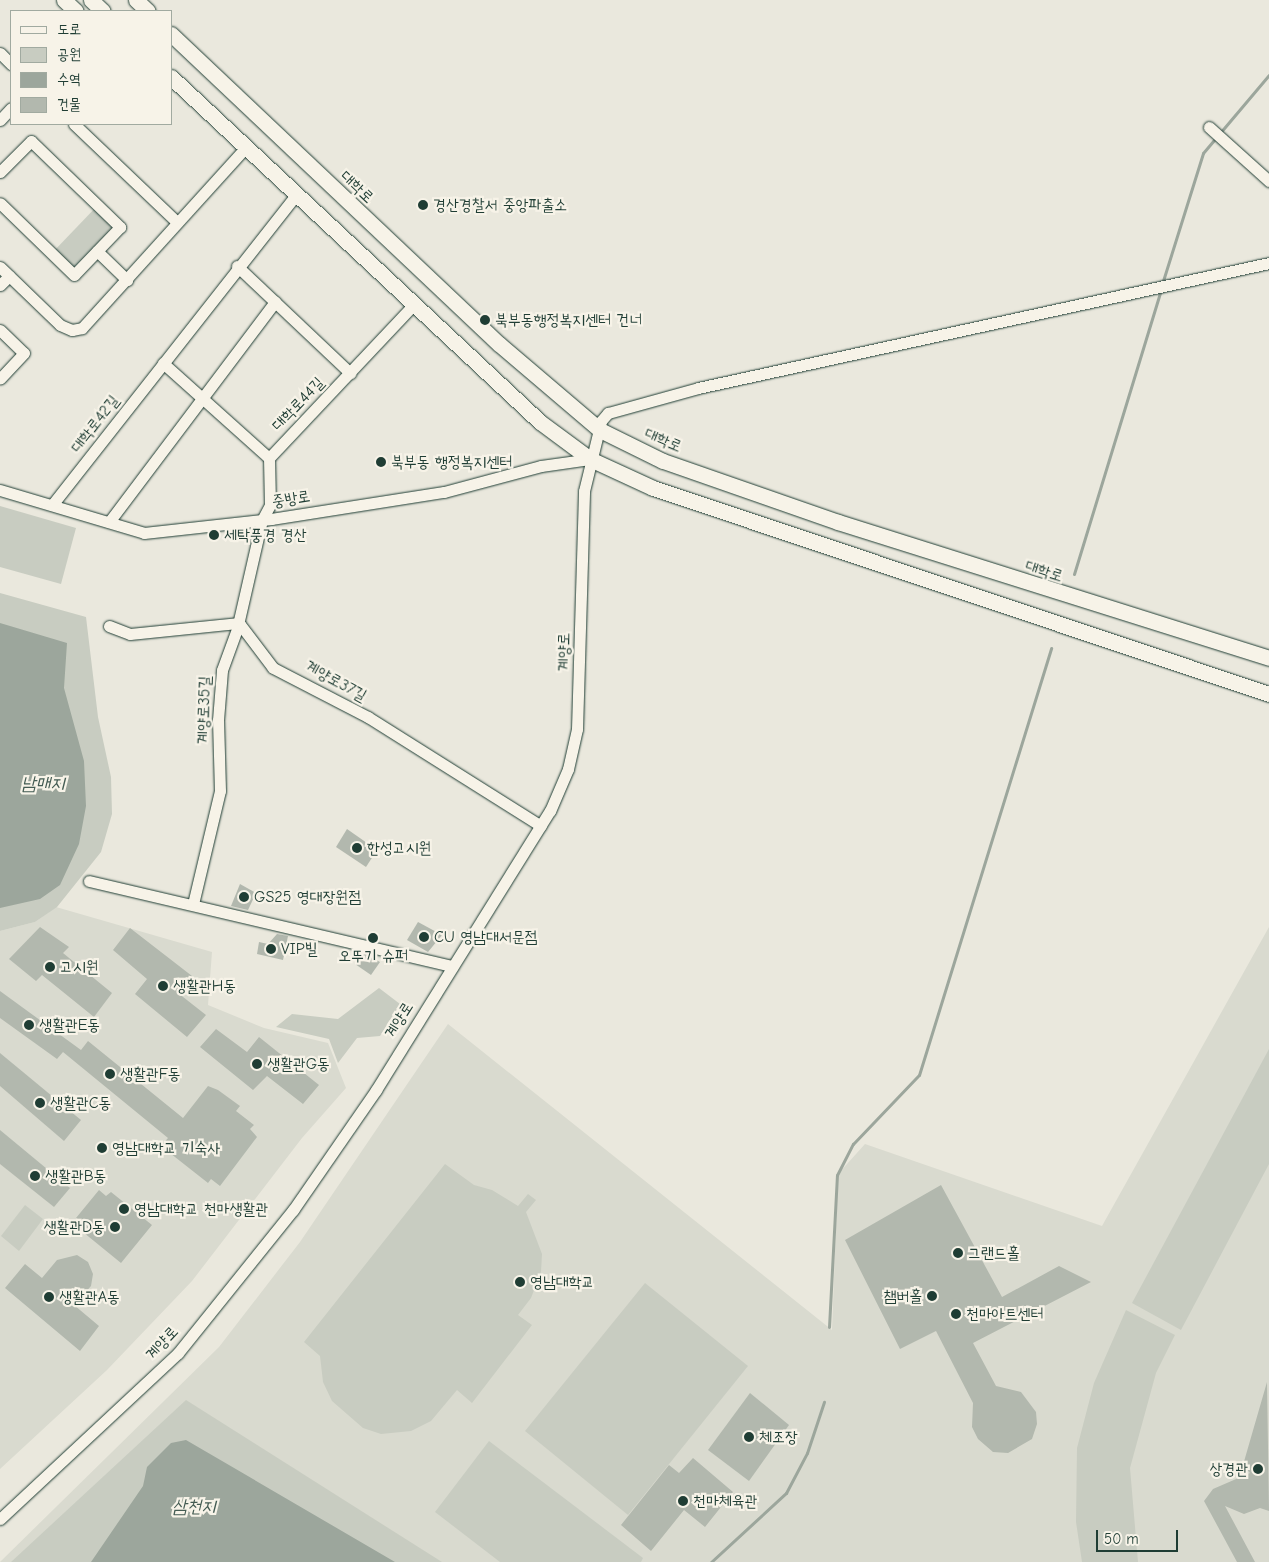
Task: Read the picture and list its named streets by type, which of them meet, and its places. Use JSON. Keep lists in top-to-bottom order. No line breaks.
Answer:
{"streets":{"main road":["대학로"],"street":["대학로44길","대학로42길","중방로","계양로","계양로37길","계양로35길"]},"crossings":[["대학로","계양로"],["대학로42길","중방로"],["중방로","계양로"],["중방로","계양로35길"],["계양로","계양로37길"],["계양로37길","계양로35길"]],"water":["남매지","삼천지"],"places":["경산경찰서 중앙파출소","북부동행정복지센터 건너","북부동 행정복지센터","세탁풍경 경산","한성고시원","GS25 영대장원점","CU 영남대서문점","오뚜기 슈퍼","VIP빌","고시원","생활관H동","생활관E동","생활관G동","생활관F동","생활관C동","영남대학교 기숙사","생활관B동","영남대학교 천마생활관","생활관D동","그랜드홀","영남대학교","챔버홀","생활관A동","천마아트센터","체조장","상경관","천마체육관"],"legend":["도로","공원","수역","건물"],"scale_bar":"50 m"}
